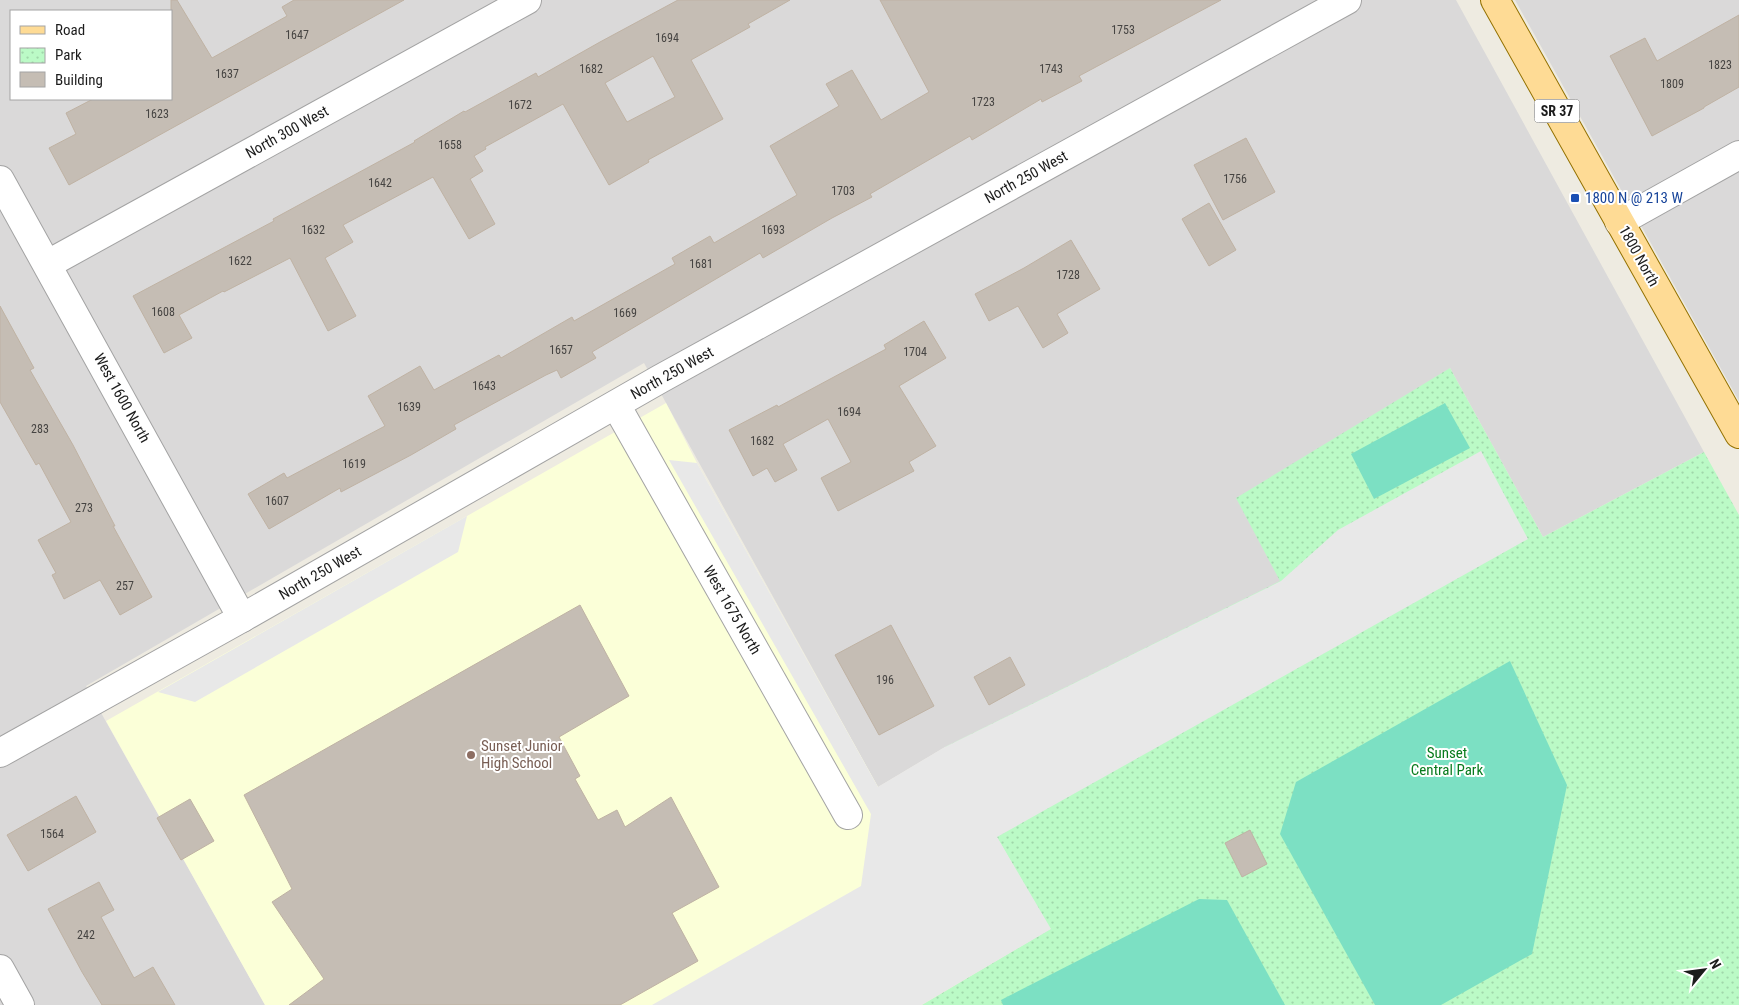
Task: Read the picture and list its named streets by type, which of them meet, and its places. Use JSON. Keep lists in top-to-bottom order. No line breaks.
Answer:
{"streets":{"main road":["SR 37","1800 North"],"street":["North 300 West","North 250 West","West 1600 North","West 1675 North"]},"crossings":[["North 300 West","West 1600 North"],["North 250 West","West 1600 North"],["North 250 West","West 1675 North"]],"parks":["Sunset Central Park"],"places":{"transit":["1800 N @ 213 W"],"other":["Sunset Junior High School"]},"house_numbers":["1753","1647","1694","1823","1682","1743","1637","1809","1723","1672","1623","1658","1756","1642","1703","1632","1693","1622","1681","1728","1608","1669","1657","1704","1643","1639","1694","283","1682","1619","1607","273","257","196","1564","242"],"legend":["Road","Park","Building"],"north":"top right"}
